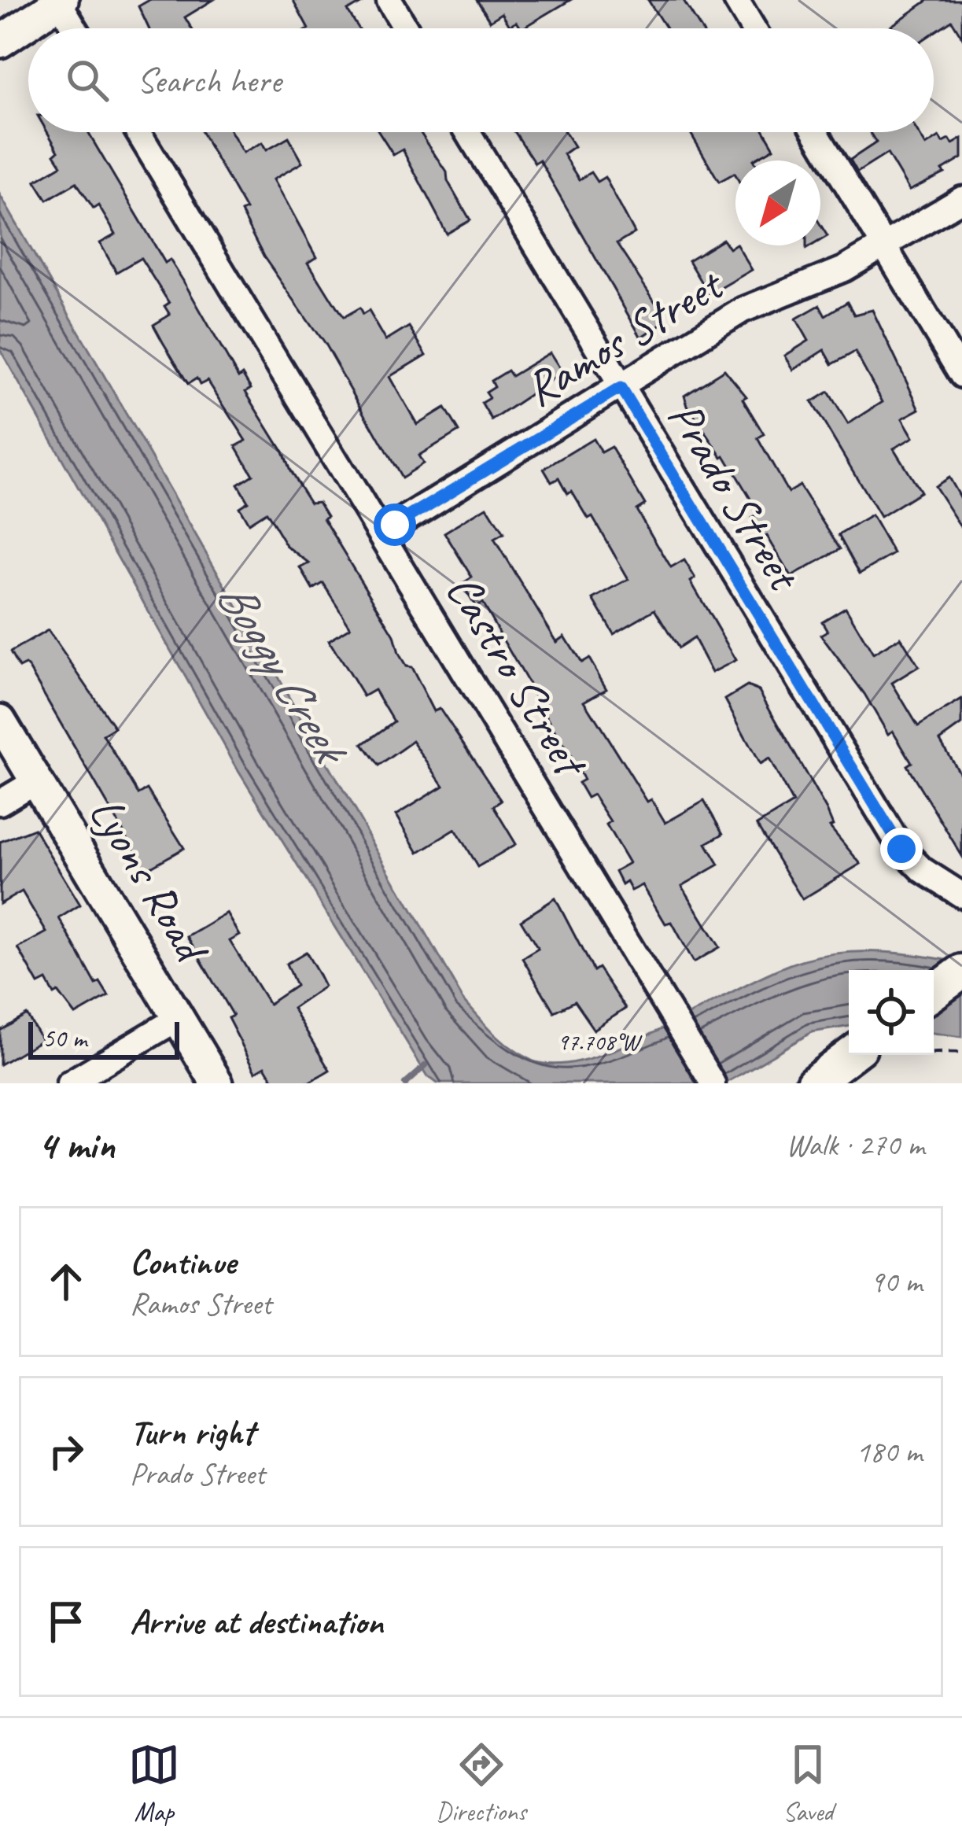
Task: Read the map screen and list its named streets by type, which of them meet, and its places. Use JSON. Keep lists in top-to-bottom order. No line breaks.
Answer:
{"streets":{"street":["Ramos Street","Prado Street","Castro Street","Lyons Road"]},"crossings":[["Ramos Street","Prado Street"],["Ramos Street","Castro Street"]],"water":["Boggy Creek"],"scale_bar":"50 m","north":"bottom left","page":{"search":"Search here","scale":"50 m","heading":["4 min","Walk · 270 m"],"list":[["Continue","Ramos Street","90 m"],["Turn right","Prado Street","180 m"],"Arrive at destination"],"nav":["Map","Directions","Saved"]},"coordinates":["97.708°W"]}
